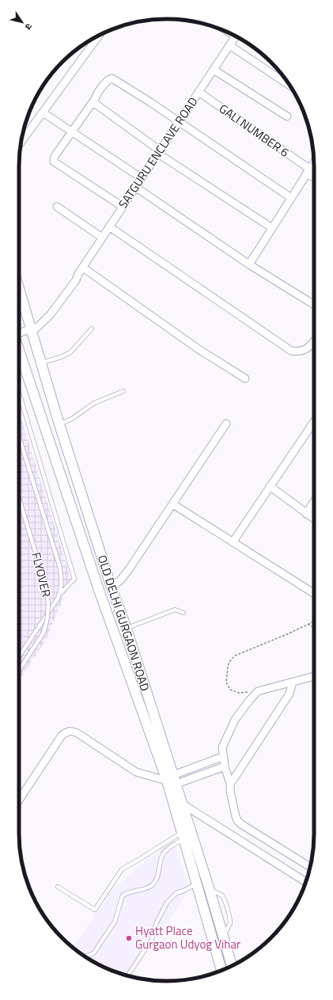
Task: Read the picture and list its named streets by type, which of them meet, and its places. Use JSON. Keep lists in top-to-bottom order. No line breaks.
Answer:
{"streets":{"main road":["OLD DELHI GURGAON ROAD"],"street":["GALI NUMBER 6","SATGURU ENCLAVE ROAD"],"lane":["FLYOVER"]},"crossings":[["GALI NUMBER 6","SATGURU ENCLAVE ROAD"],["SATGURU ENCLAVE ROAD","OLD DELHI GURGAON ROAD"]],"places":["Hyatt Place Gurgaon Udyog Vihar"],"north":"bottom right"}
